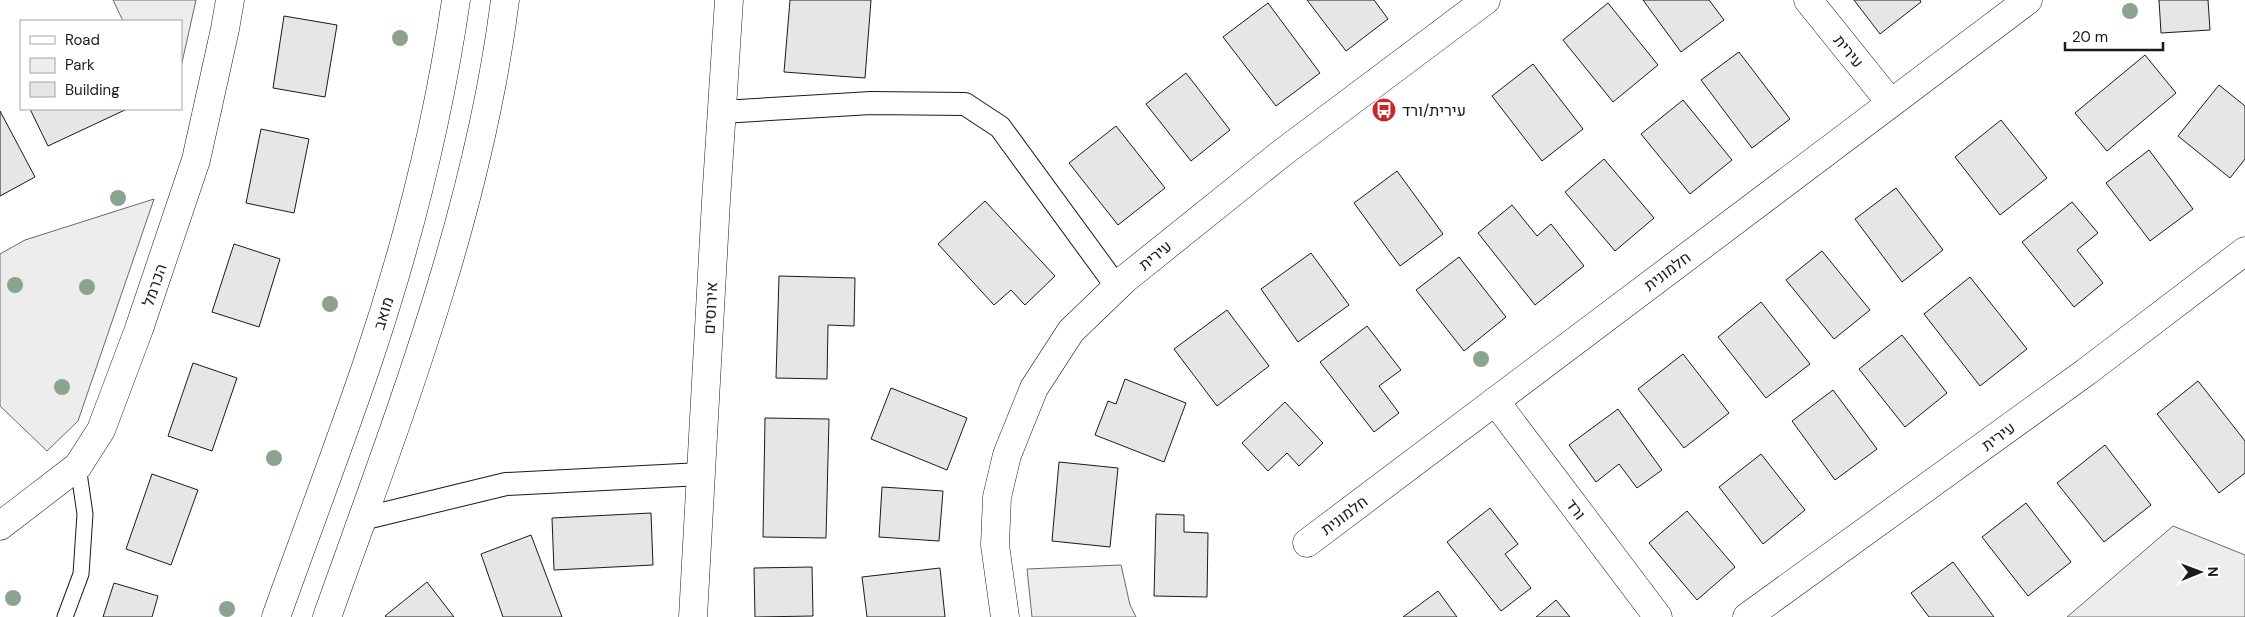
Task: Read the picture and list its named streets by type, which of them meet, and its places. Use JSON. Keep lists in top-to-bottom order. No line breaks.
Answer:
{"streets":{"street":["עירית","חלמונית","הכרמל","אירוסים","מואב","ורד"]},"crossings":[["עירית","חלמונית"],["חלמונית","ורד"]],"places":{"bus stop":["עירית/ורד"]},"legend":["Road","Park","Building"],"scale_bar":"20 m","north":"right"}
